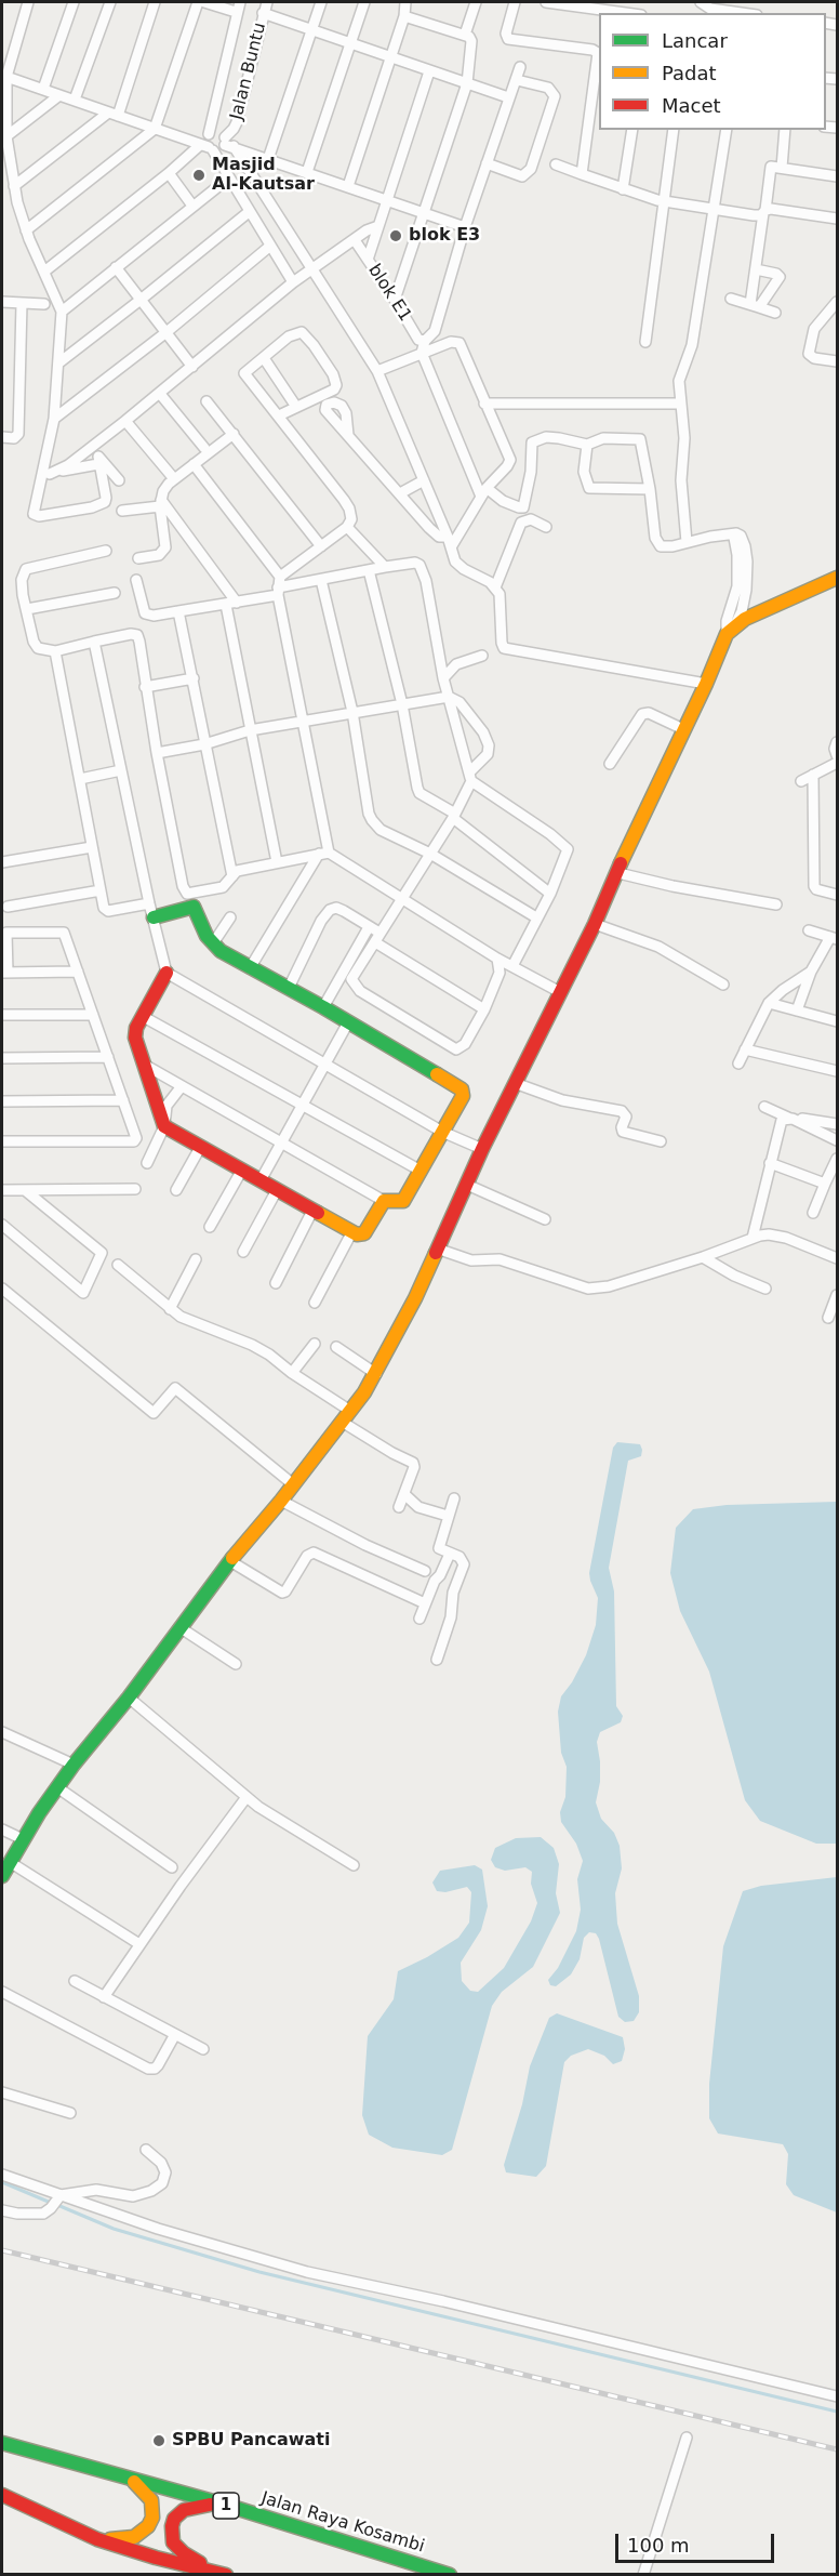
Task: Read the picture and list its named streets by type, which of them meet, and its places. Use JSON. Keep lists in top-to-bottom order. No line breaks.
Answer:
{"streets":{"main road":["1","Jalan Raya Kosambi"],"street":["Jalan Buntu","blok E1"]},"places":["Masjid Al-Kautsar","blok E3","SPBU Pancawati"],"legend":["Lancar","Padat","Macet"],"scale_bar":"100 m"}
